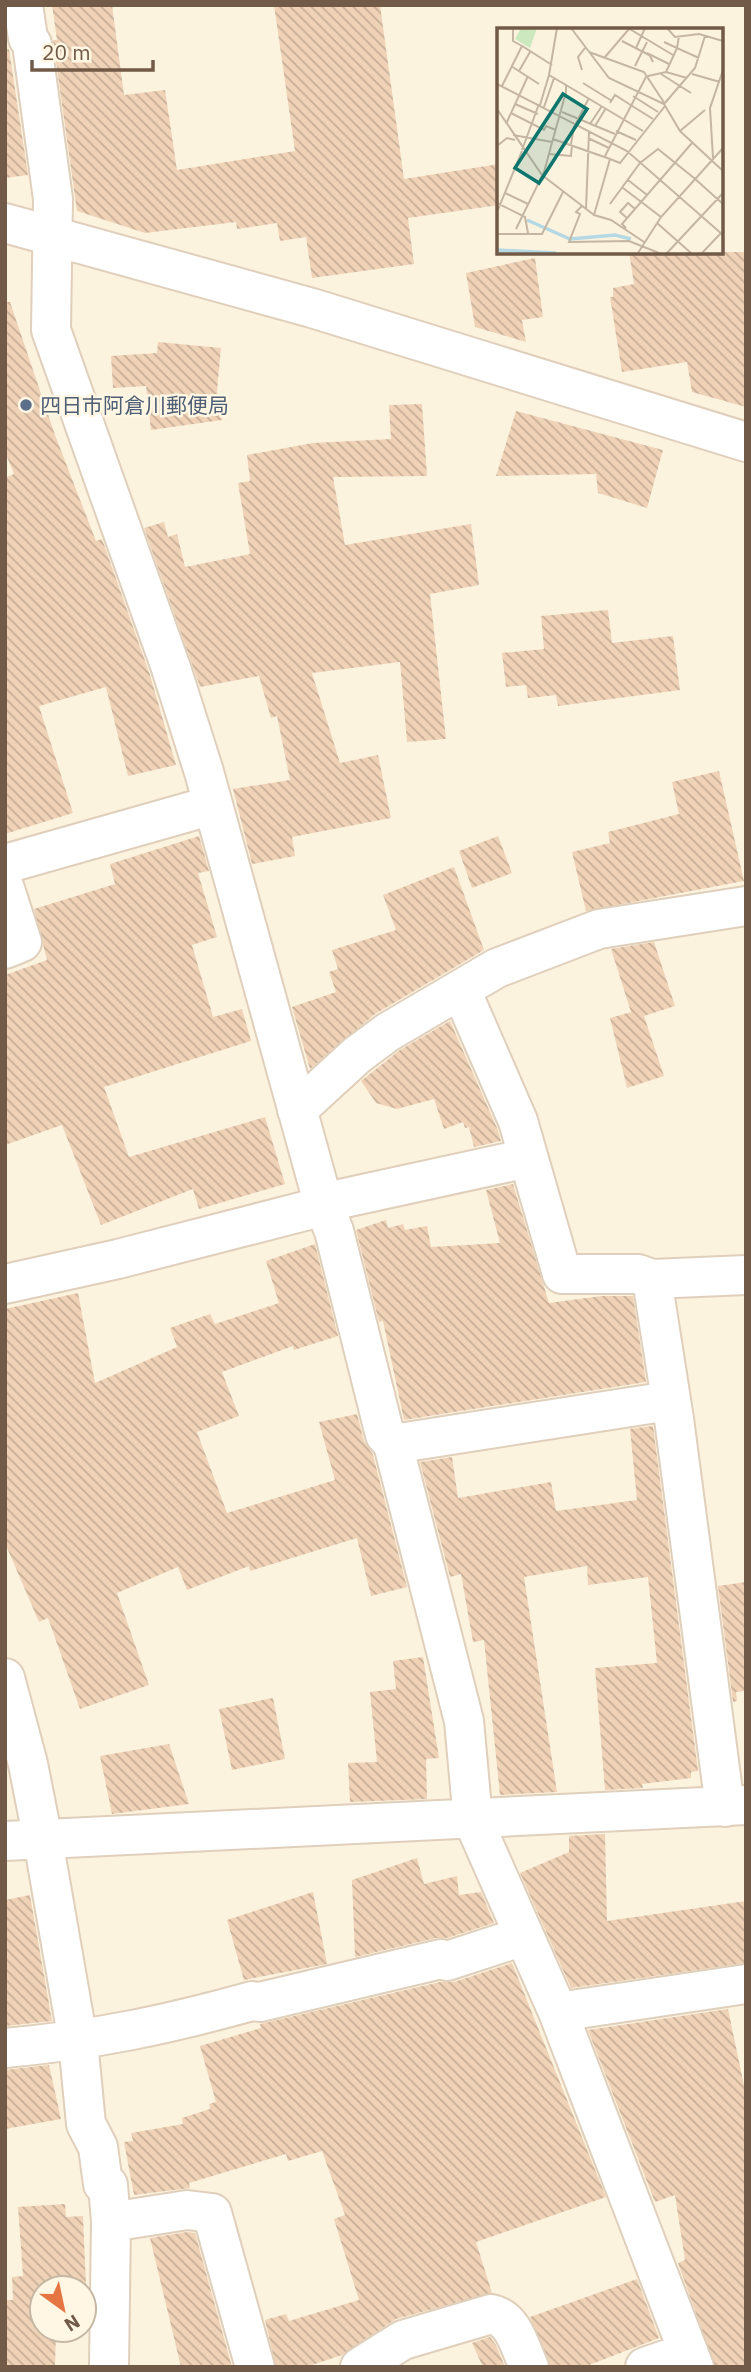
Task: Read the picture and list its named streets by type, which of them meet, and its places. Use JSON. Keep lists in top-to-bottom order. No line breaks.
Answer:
{"places":["四日市阿倉川郵便局"],"scale_bar":"20 m","north":"bottom right"}
